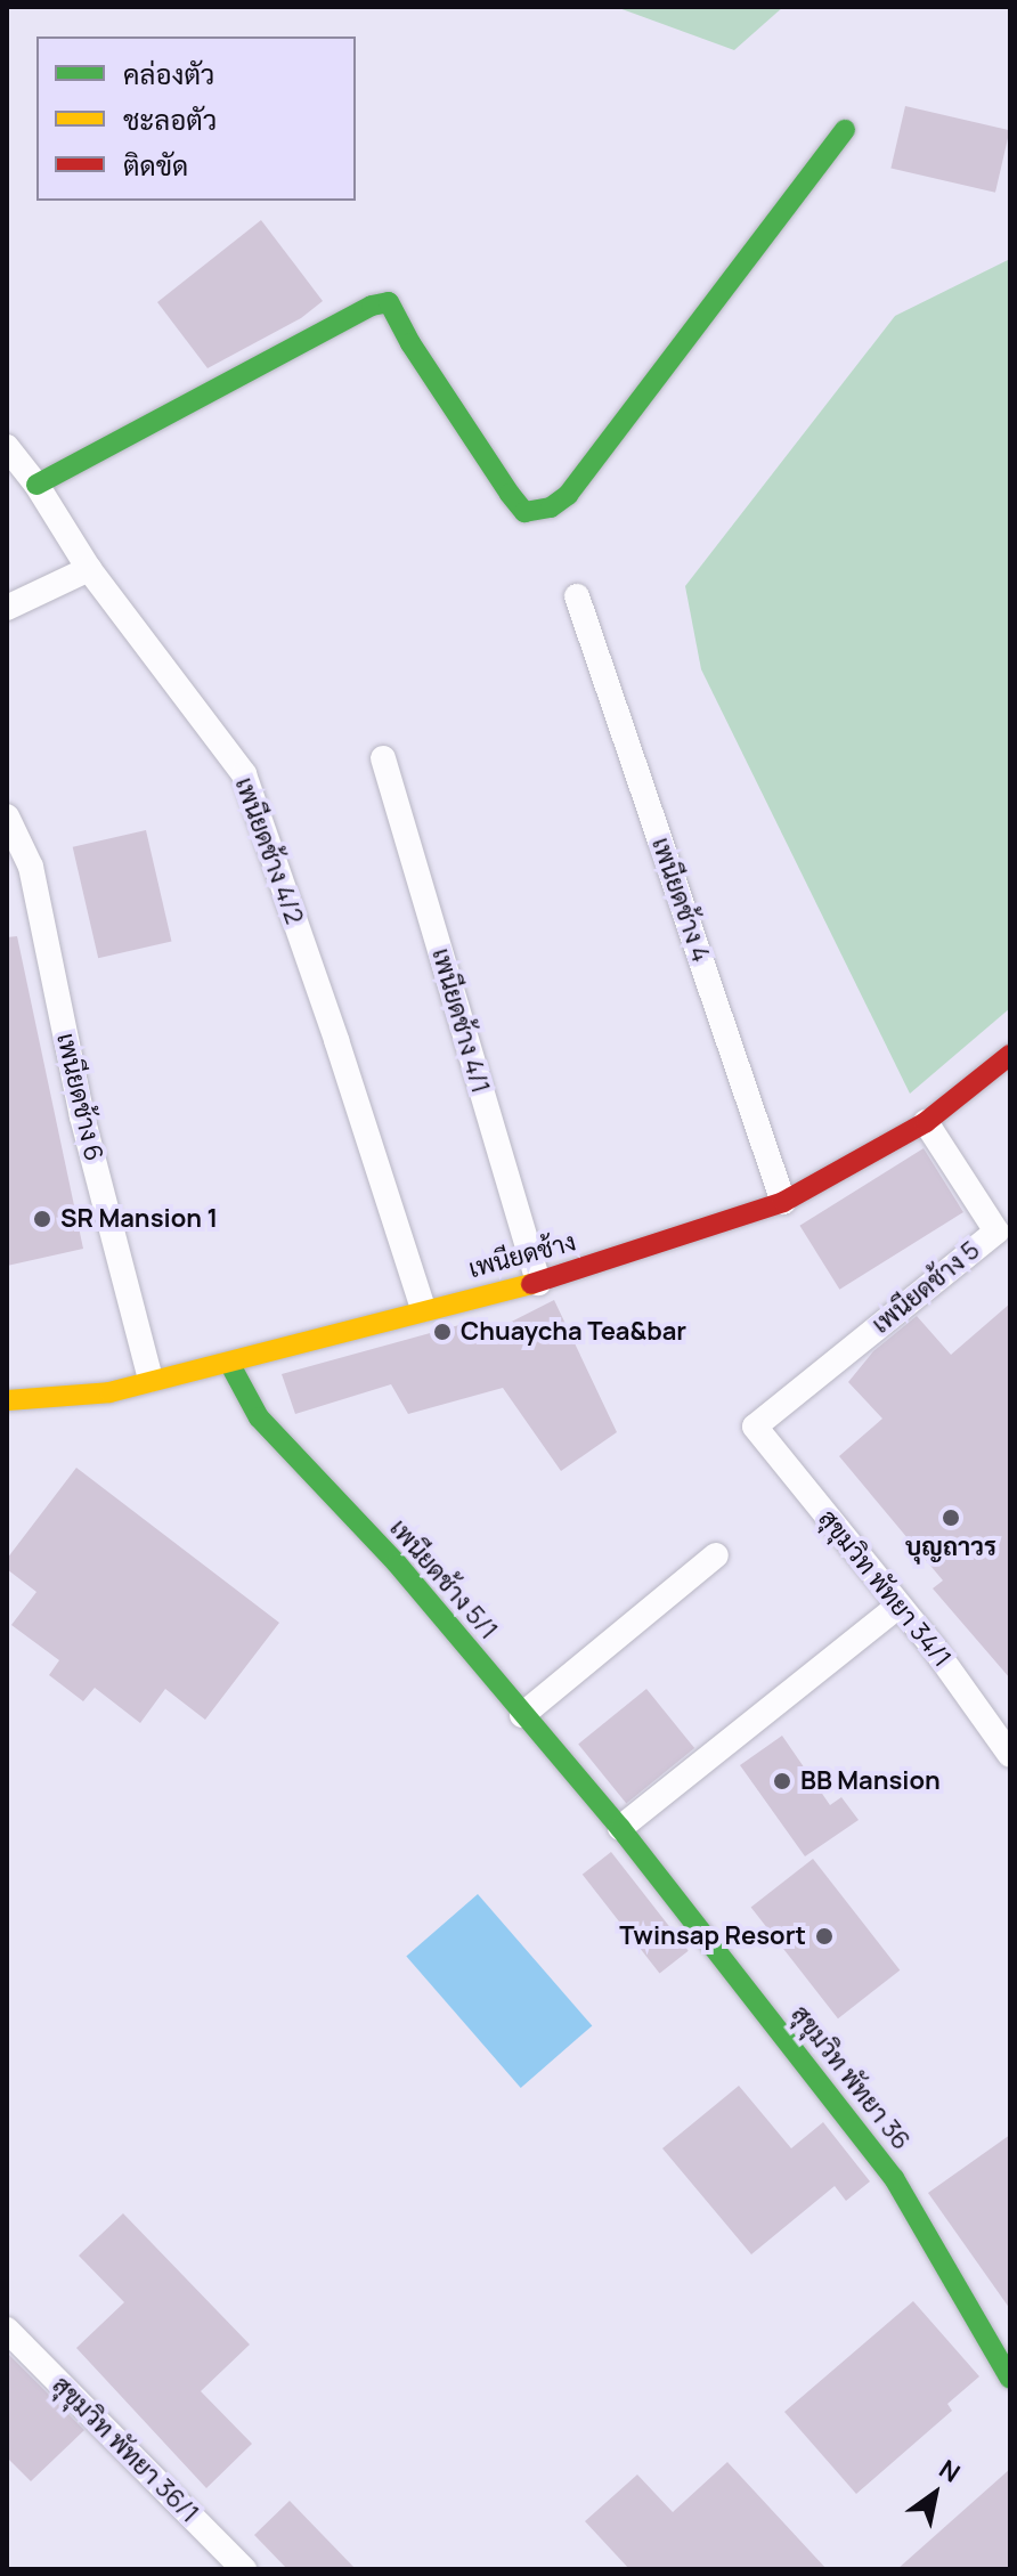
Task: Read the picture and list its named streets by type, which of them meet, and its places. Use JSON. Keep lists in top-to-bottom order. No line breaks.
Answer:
{"streets":{"street":["เพนียดช้าง 4/2","เพนียดช้าง 4","เพนียดช้าง 4/1","เพนียดช้าง 6","เพนียดช้าง","เพนียดช้าง 5","เพนียดช้าง 5/1","สุขุมวิท พัทยา 34/1","สุขุมวิท พัทยา 36","สุขุมวิท พัทยา 36/1"]},"crossings":[["เพนียดช้าง 4/2","เพนียดช้าง"],["เพนียดช้าง 4","เพนียดช้าง"],["เพนียดช้าง 4/1","เพนียดช้าง"],["เพนียดช้าง 6","เพนียดช้าง"],["เพนียดช้าง","เพนียดช้าง 5"],["เพนียดช้าง","เพนียดช้าง 5/1"],["เพนียดช้าง 5","สุขุมวิท พัทยา 34/1"],["เพนียดช้าง 5/1","สุขุมวิท พัทยา 36"]],"places":["SR Mansion 1","Chuaycha Tea&bar","บุญถาวร","BB Mansion","Twinsap Resort"],"legend":["คล่องตัว","ชะลอตัว","ติดขัด"],"north":"top right"}
